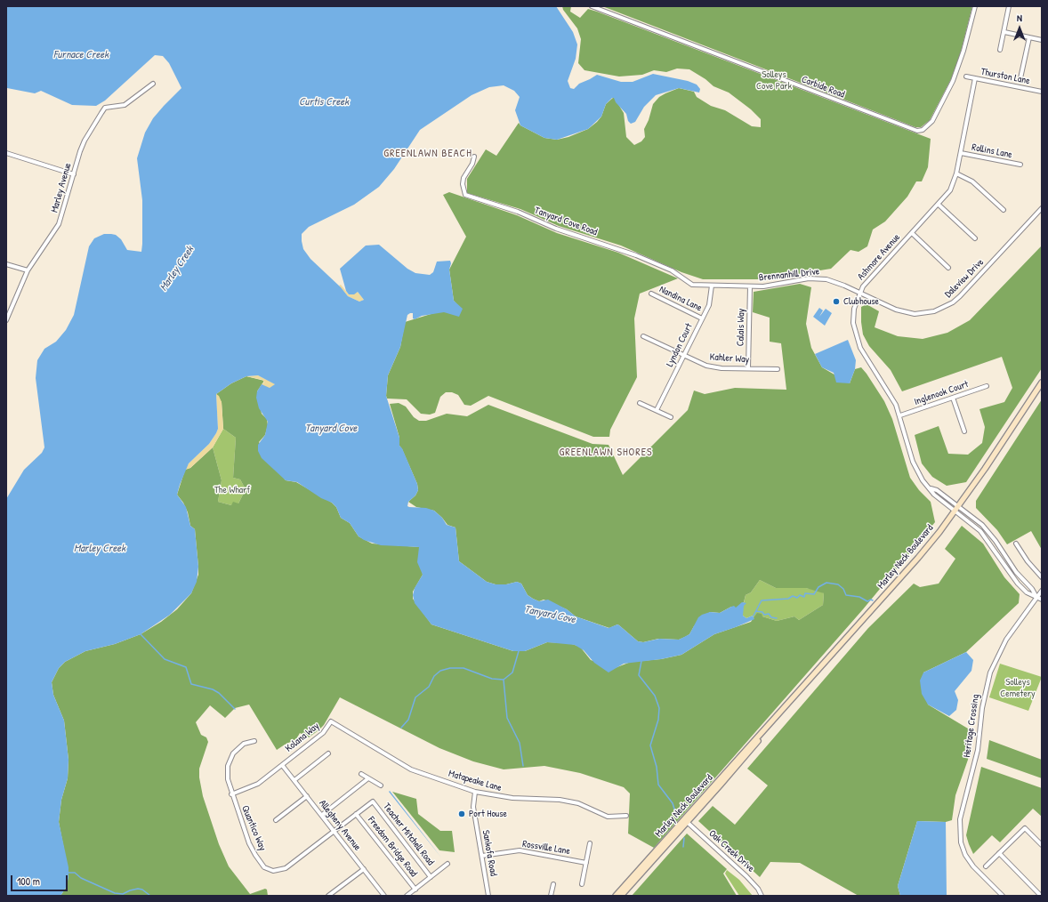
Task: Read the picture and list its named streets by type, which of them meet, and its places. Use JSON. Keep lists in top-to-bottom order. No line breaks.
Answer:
{"streets":{"main road":["Marley Neck Boulevard"],"street":["Thurston Lane","Carbide Road","Rollins Lane","Marley Avenue","Tanyard Cove Road","Ashmore Avenue","Brennanhill Drive","Daleview Drive","Nandina Lane","Calais Way","Lyndon Court","Kahler Way","Inglenook Court","Heritage Crossing","Kolana Way","Matapeake Lane","Allegheny Avenue","Quantico Way","Teacher Mitchell Road","Freedom Bridge Road","Rossville Lane","Oak Creek Drive","Sankofa Road"]},"crossings":[["Thurston Lane","Ashmore Avenue"],["Rollins Lane","Ashmore Avenue"],["Tanyard Cove Road","Brennanhill Drive"],["Ashmore Avenue","Brennanhill Drive"],["Ashmore Avenue","Daleview Drive"],["Ashmore Avenue","Inglenook Court"],["Ashmore Avenue","Marley Neck Boulevard"],["Ashmore Avenue","Heritage Crossing"],["Brennanhill Drive","Daleview Drive"],["Brennanhill Drive","Calais Way"],["Brennanhill Drive","Lyndon Court"],["Nandina Lane","Lyndon Court"],["Calais Way","Kahler Way"],["Lyndon Court","Kahler Way"],["Marley Neck Boulevard","Oak Creek Drive"],["Kolana Way","Matapeake Lane"],["Kolana Way","Allegheny Avenue"],["Kolana Way","Quantico Way"],["Matapeake Lane","Sankofa Road"],["Allegheny Avenue","Quantico Way"],["Teacher Mitchell Road","Freedom Bridge Road"],["Rossville Lane","Sankofa Road"]],"districts":["GREENLAWN BEACH","GREENLAWN SHORES"],"water":["Furnace Creek","Curtis Creek","Marley Creek","Tanyard Cove"],"parks":["Solleys Cove Park","The Wharf","Solleys Cemetery"],"places":["Clubhouse","Port House"],"scale_bar":"100 m","north":"top"}
